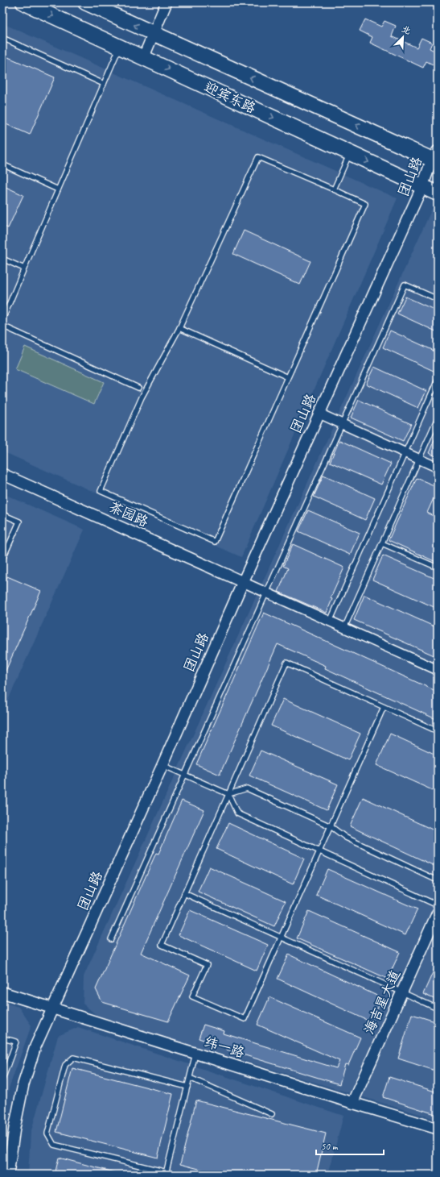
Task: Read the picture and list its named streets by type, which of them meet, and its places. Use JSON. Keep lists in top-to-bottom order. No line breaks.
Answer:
{"streets":{"highway":["迎宾东路"],"street":["团山路","茶园路","海吉星大道","纬一路"]},"crossings":[["迎宾东路","团山路"],["团山路","茶园路"],["团山路","纬一路"],["海吉星大道","纬一路"]],"scale_bar":"50 m","north":"top right"}
